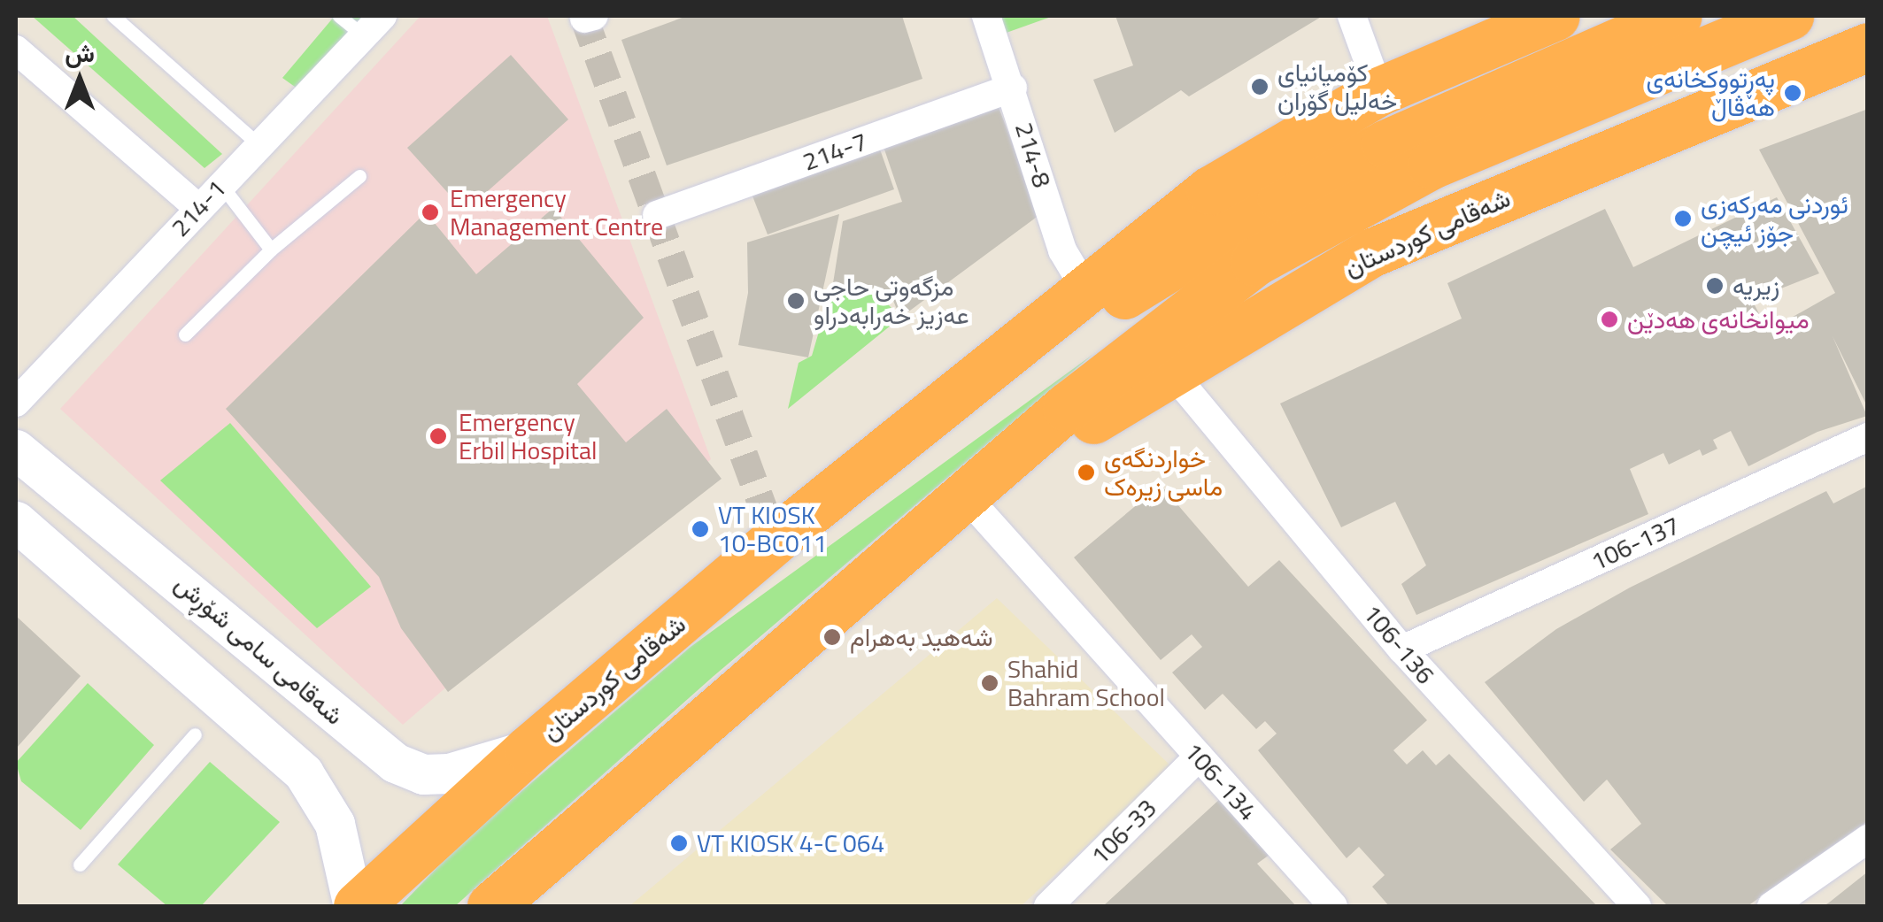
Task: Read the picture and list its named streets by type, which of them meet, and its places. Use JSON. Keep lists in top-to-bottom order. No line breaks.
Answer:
{"streets":{"highway":["شەقامی کوردستان"],"main road":["شەقامی سامی شۆڕش"],"street":["214-7","214-8","214-1","106-137","106-136","106-134","106-33"]},"crossings":[["214-7","214-8"],["214-8","شەقامی کوردستان"],["شەقامی کوردستان","106-136"],["شەقامی کوردستان","شەقامی سامی شۆڕش"],["شەقامی کوردستان","106-134"],["106-137","106-136"],["106-134","106-33"]],"places":["کۆمپانیای خەلیل گۆران","پەڕتووکخانەی هەڤاڵ","Emergency Management Centre","ئوردنی مەرکەزی جۆز ئیچن","زیریە","مزگەوتی حاجی عەزیز خەرابەدراو","میوانخانەی هەدێن","Emergency Erbil Hospital","خواردنگەی ماسی زیرەک","VT KIOSK 10-BC011","شەهید بەهرام","Shahid Bahram School","VT KIOSK 4-C 064"],"north":"top"}
